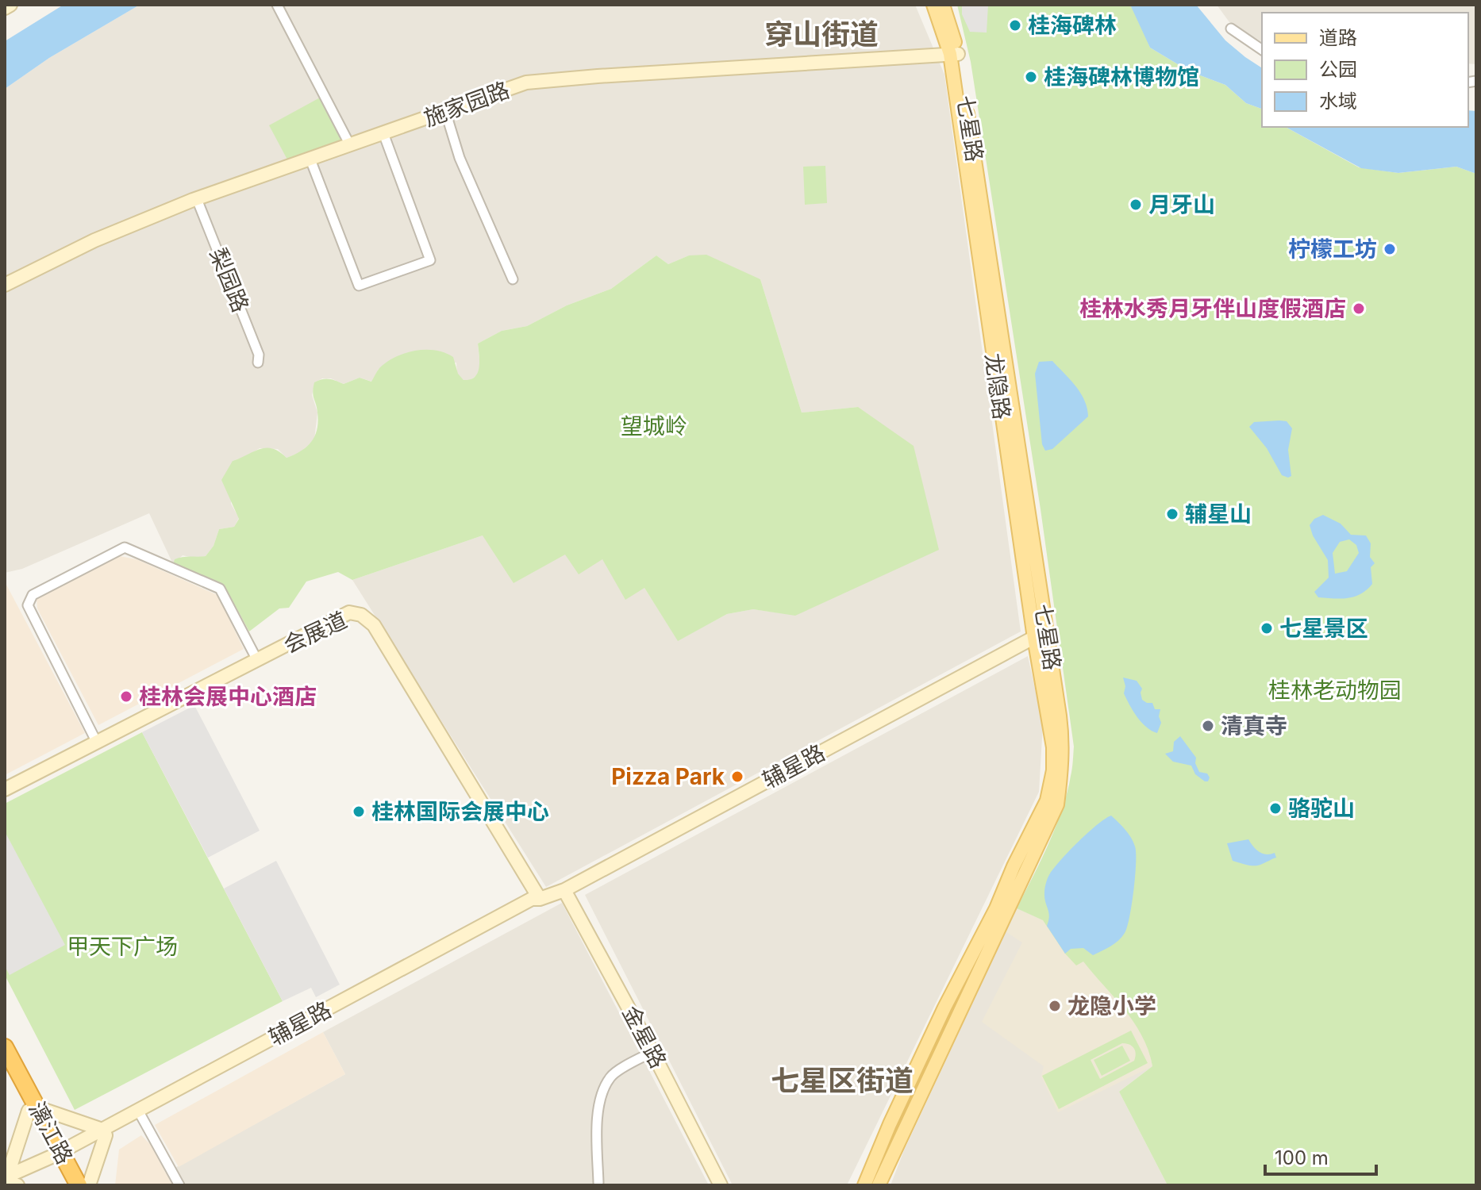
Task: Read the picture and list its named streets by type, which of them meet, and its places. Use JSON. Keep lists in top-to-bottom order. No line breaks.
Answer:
{"streets":{"highway":["漓江路"],"main road":["七星路","龙隐路"],"street":["施家园路","梨园路","会展道","辅星路","金星路"]},"crossings":[["施家园路","梨园路"],["施家园路","龙隐路"],["七星路","龙隐路"],["七星路","辅星路"],["龙隐路","辅星路"],["会展道","辅星路"],["辅星路","金星路"],["辅星路","漓江路"]],"districts":["穿山街道","七星区街道"],"parks":["望城岭","桂林老动物园","甲天下广场"],"places":["桂海碑林","桂海碑林博物馆","月牙山","柠檬工坊","桂林水秀月牙伴山度假酒店","辅星山","七星景区","桂林会展中心酒店","清真寺","Pizza Park","骆驼山","桂林国际会展中心","龙隐小学"],"legend":["道路","公园","水域"],"scale_bar":"100 m"}
